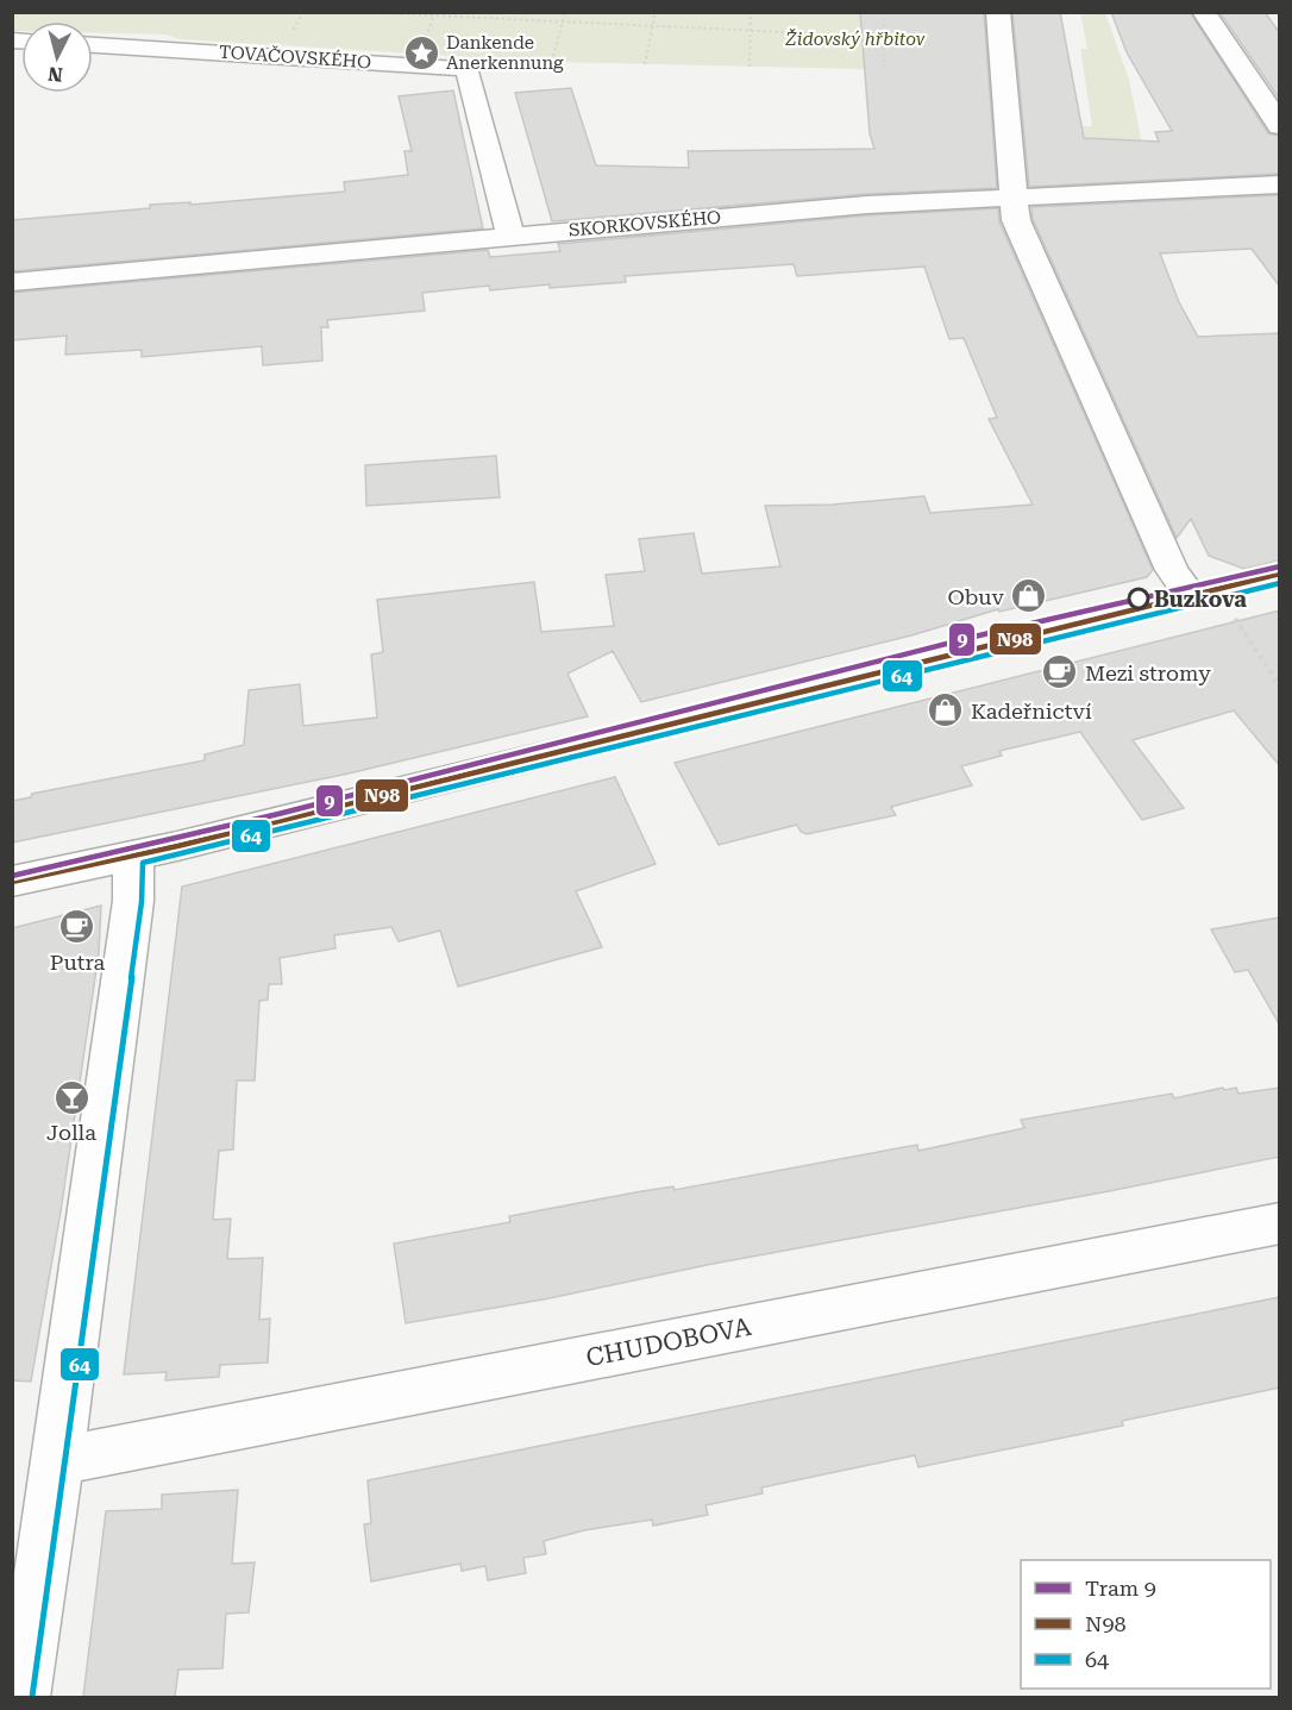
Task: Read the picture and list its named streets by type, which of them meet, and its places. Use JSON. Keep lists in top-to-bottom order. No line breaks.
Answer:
{"streets":{"street":["TOVAČOVSKÉHO","SKORKOVSKÉHO","CHUDOBOVA"]},"crossings":[["TOVAČOVSKÉHO","SKORKOVSKÉHO"]],"parks":["Židovský hřbitov"],"places":{"place":["Dankende Anerkennung"],"shop":["Obuv","Kadeřnictví"],"other":["Buzkova"],"cafe":["Mezi stromy","Putra"],"bar":["Jolla"]},"lines":["tram line 9","transit line N98","transit line 64"],"legend":["Tram 9","N98","64"],"north":"bottom"}
